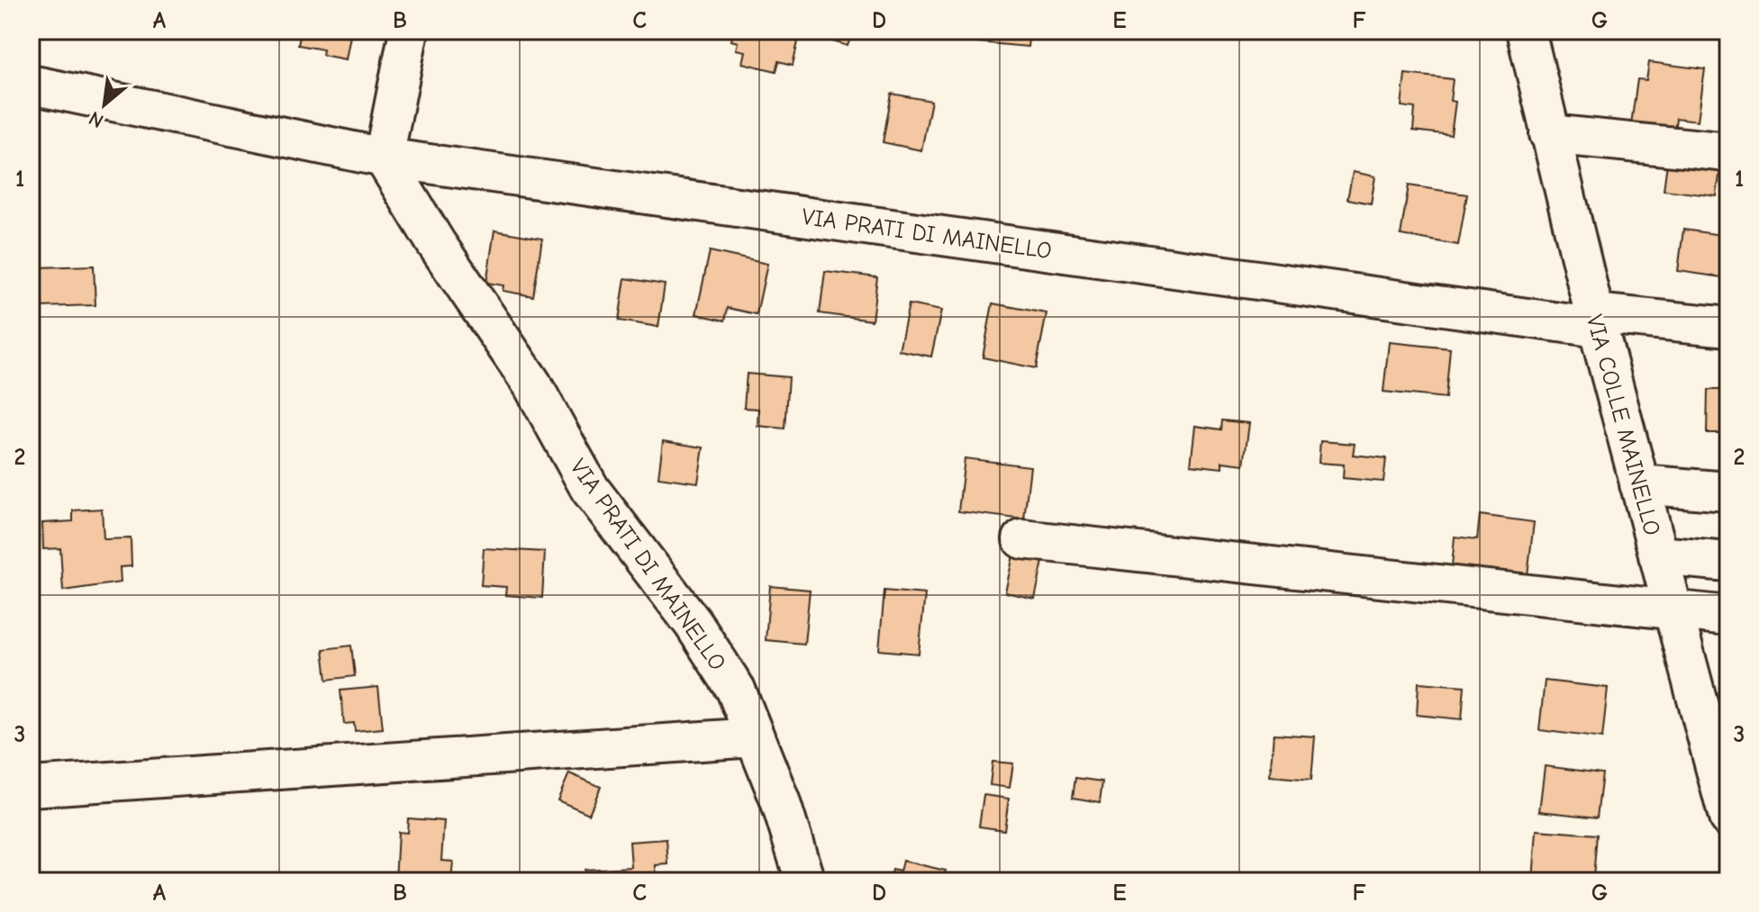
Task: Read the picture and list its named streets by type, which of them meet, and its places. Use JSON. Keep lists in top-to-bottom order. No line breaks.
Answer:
{"streets":{"street":["VIA PRATI DI MAINELLO","VIA COLLE MAINELLO"]},"crossings":[["VIA PRATI DI MAINELLO","VIA COLLE MAINELLO"]],"north":"bottom left","grid":{"columns":["A","B","C","D","E","F","G"],"rows":["1","2","3"]}}
